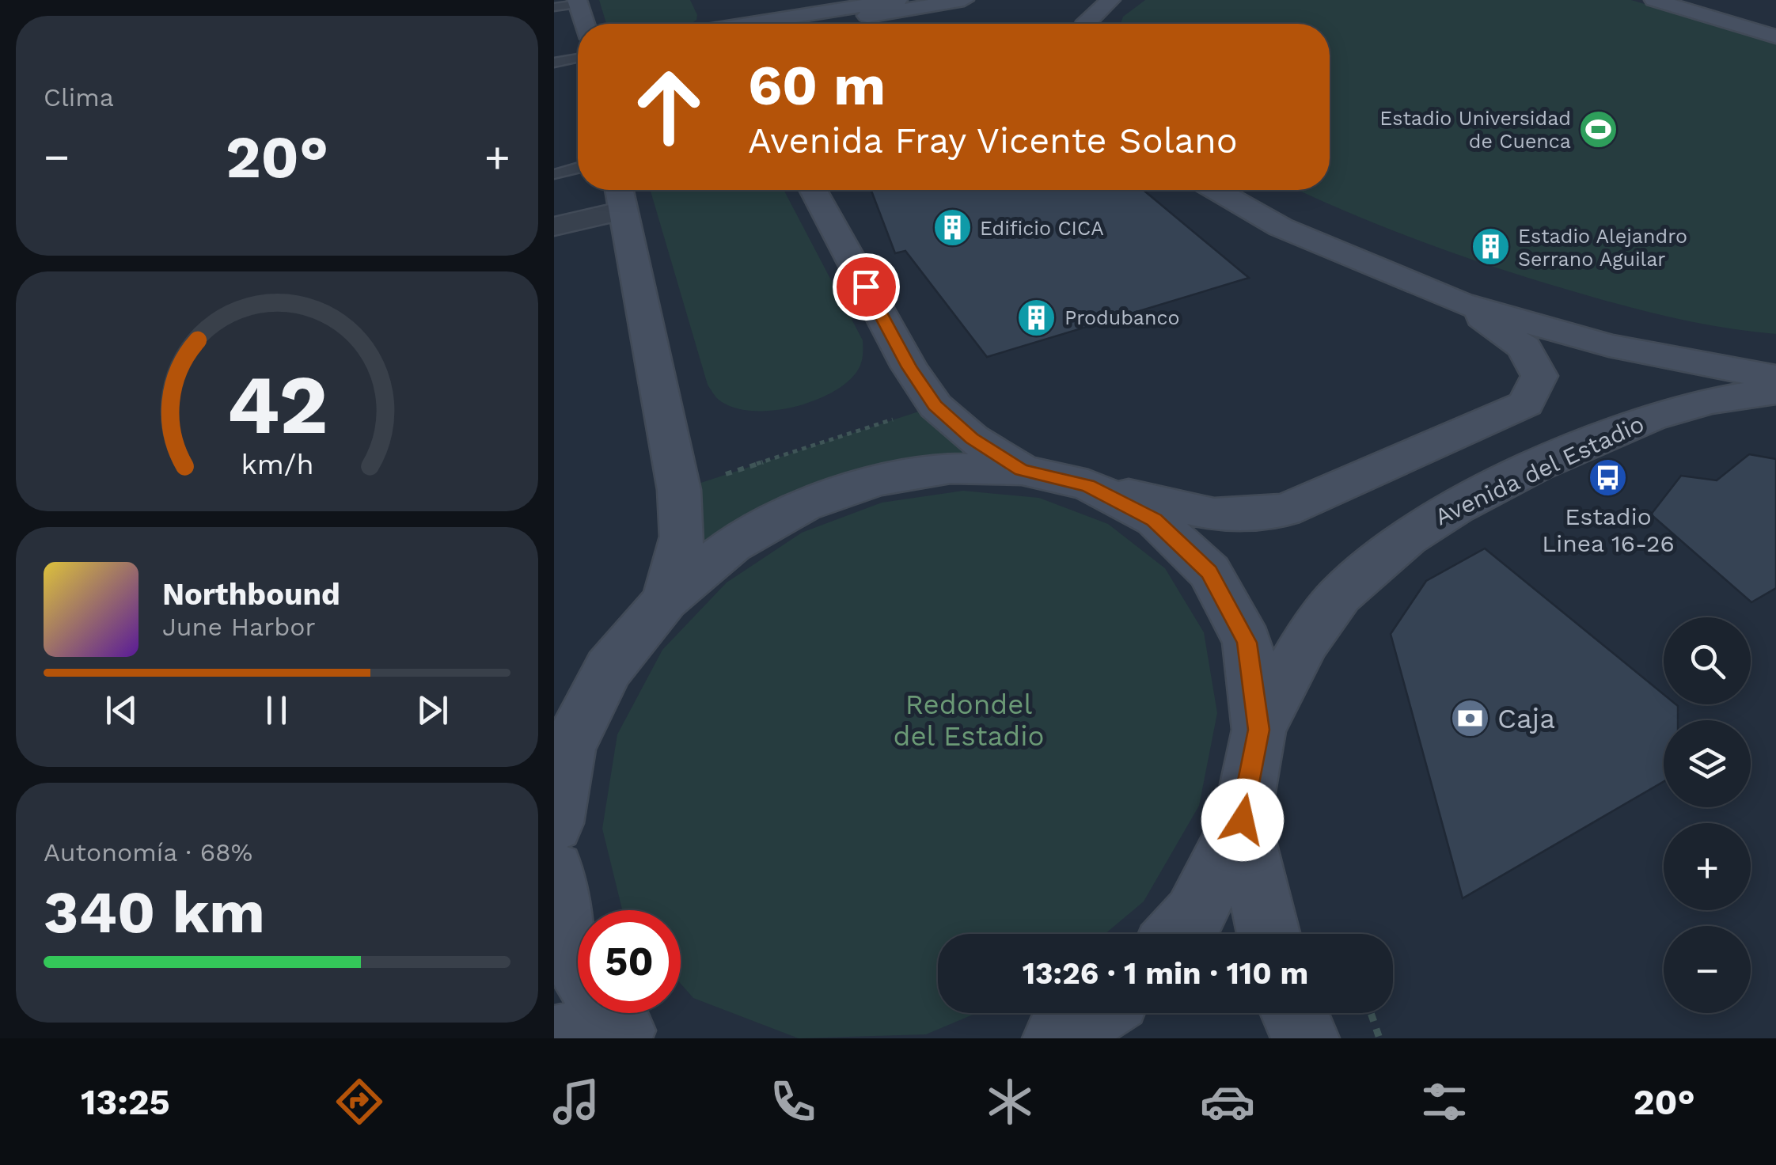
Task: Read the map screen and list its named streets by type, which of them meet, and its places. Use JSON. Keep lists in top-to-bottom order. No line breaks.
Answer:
{"streets":{"main road":["Avenida del Estadio"]},"parks":["Redondel del Estadio"],"places":{"sports":["Estadio Universidad de Cuenca"],"building":["Edificio CICA","Estadio Alejandro Serrano Aguilar","Produbanco"],"bus stop":["Estadio Linea 16-26"],"bank":["Caja"]},"page":{"tile":["Clima",["Autonomía · 68%","340 km"]],"turn":["60 m","Avenida Fray Vicente Solano"],"heat":["−","20°","+"],"song":["Northbound","June Harbor"],"map_buttons":["+","−"],"limit":"50","trip":"13:26 · 1 min · 110 m","tabs":["13:25","20°"],"gauge":["42","km/h"]}}
